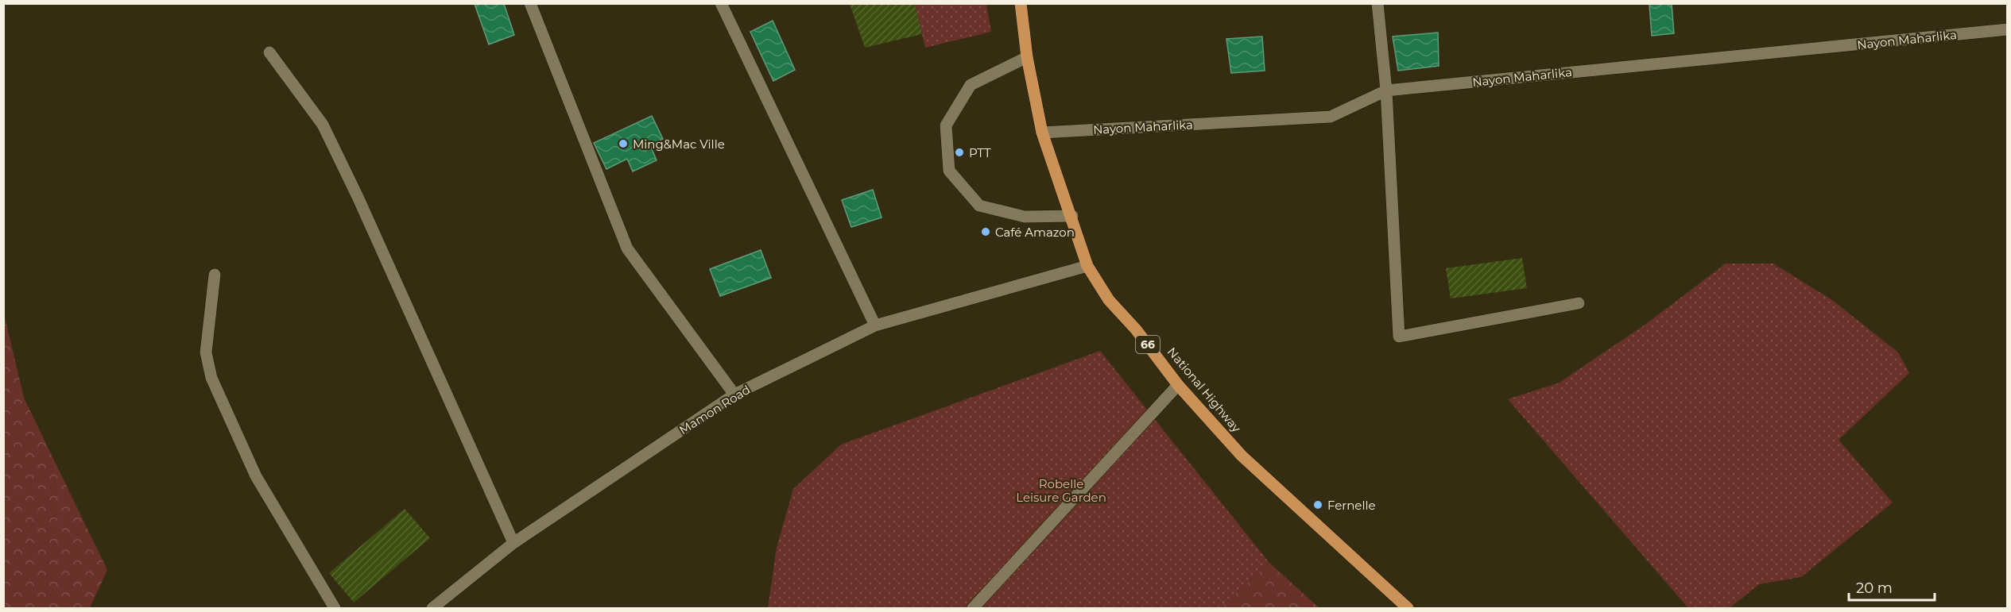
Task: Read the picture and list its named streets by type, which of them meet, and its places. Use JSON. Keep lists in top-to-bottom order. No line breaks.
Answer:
{"streets":{"main road":["66","National Highway"],"street":["Nayon Maharlika","Mamon Road"]},"crossings":[["Nayon Maharlika","National Highway"],["National Highway","Mamon Road"]],"parks":["Robelle Leisure Garden"],"places":["Ming&Mac Ville","PTT","Café Amazon","Fernelle"],"scale_bar":"20 m"}
